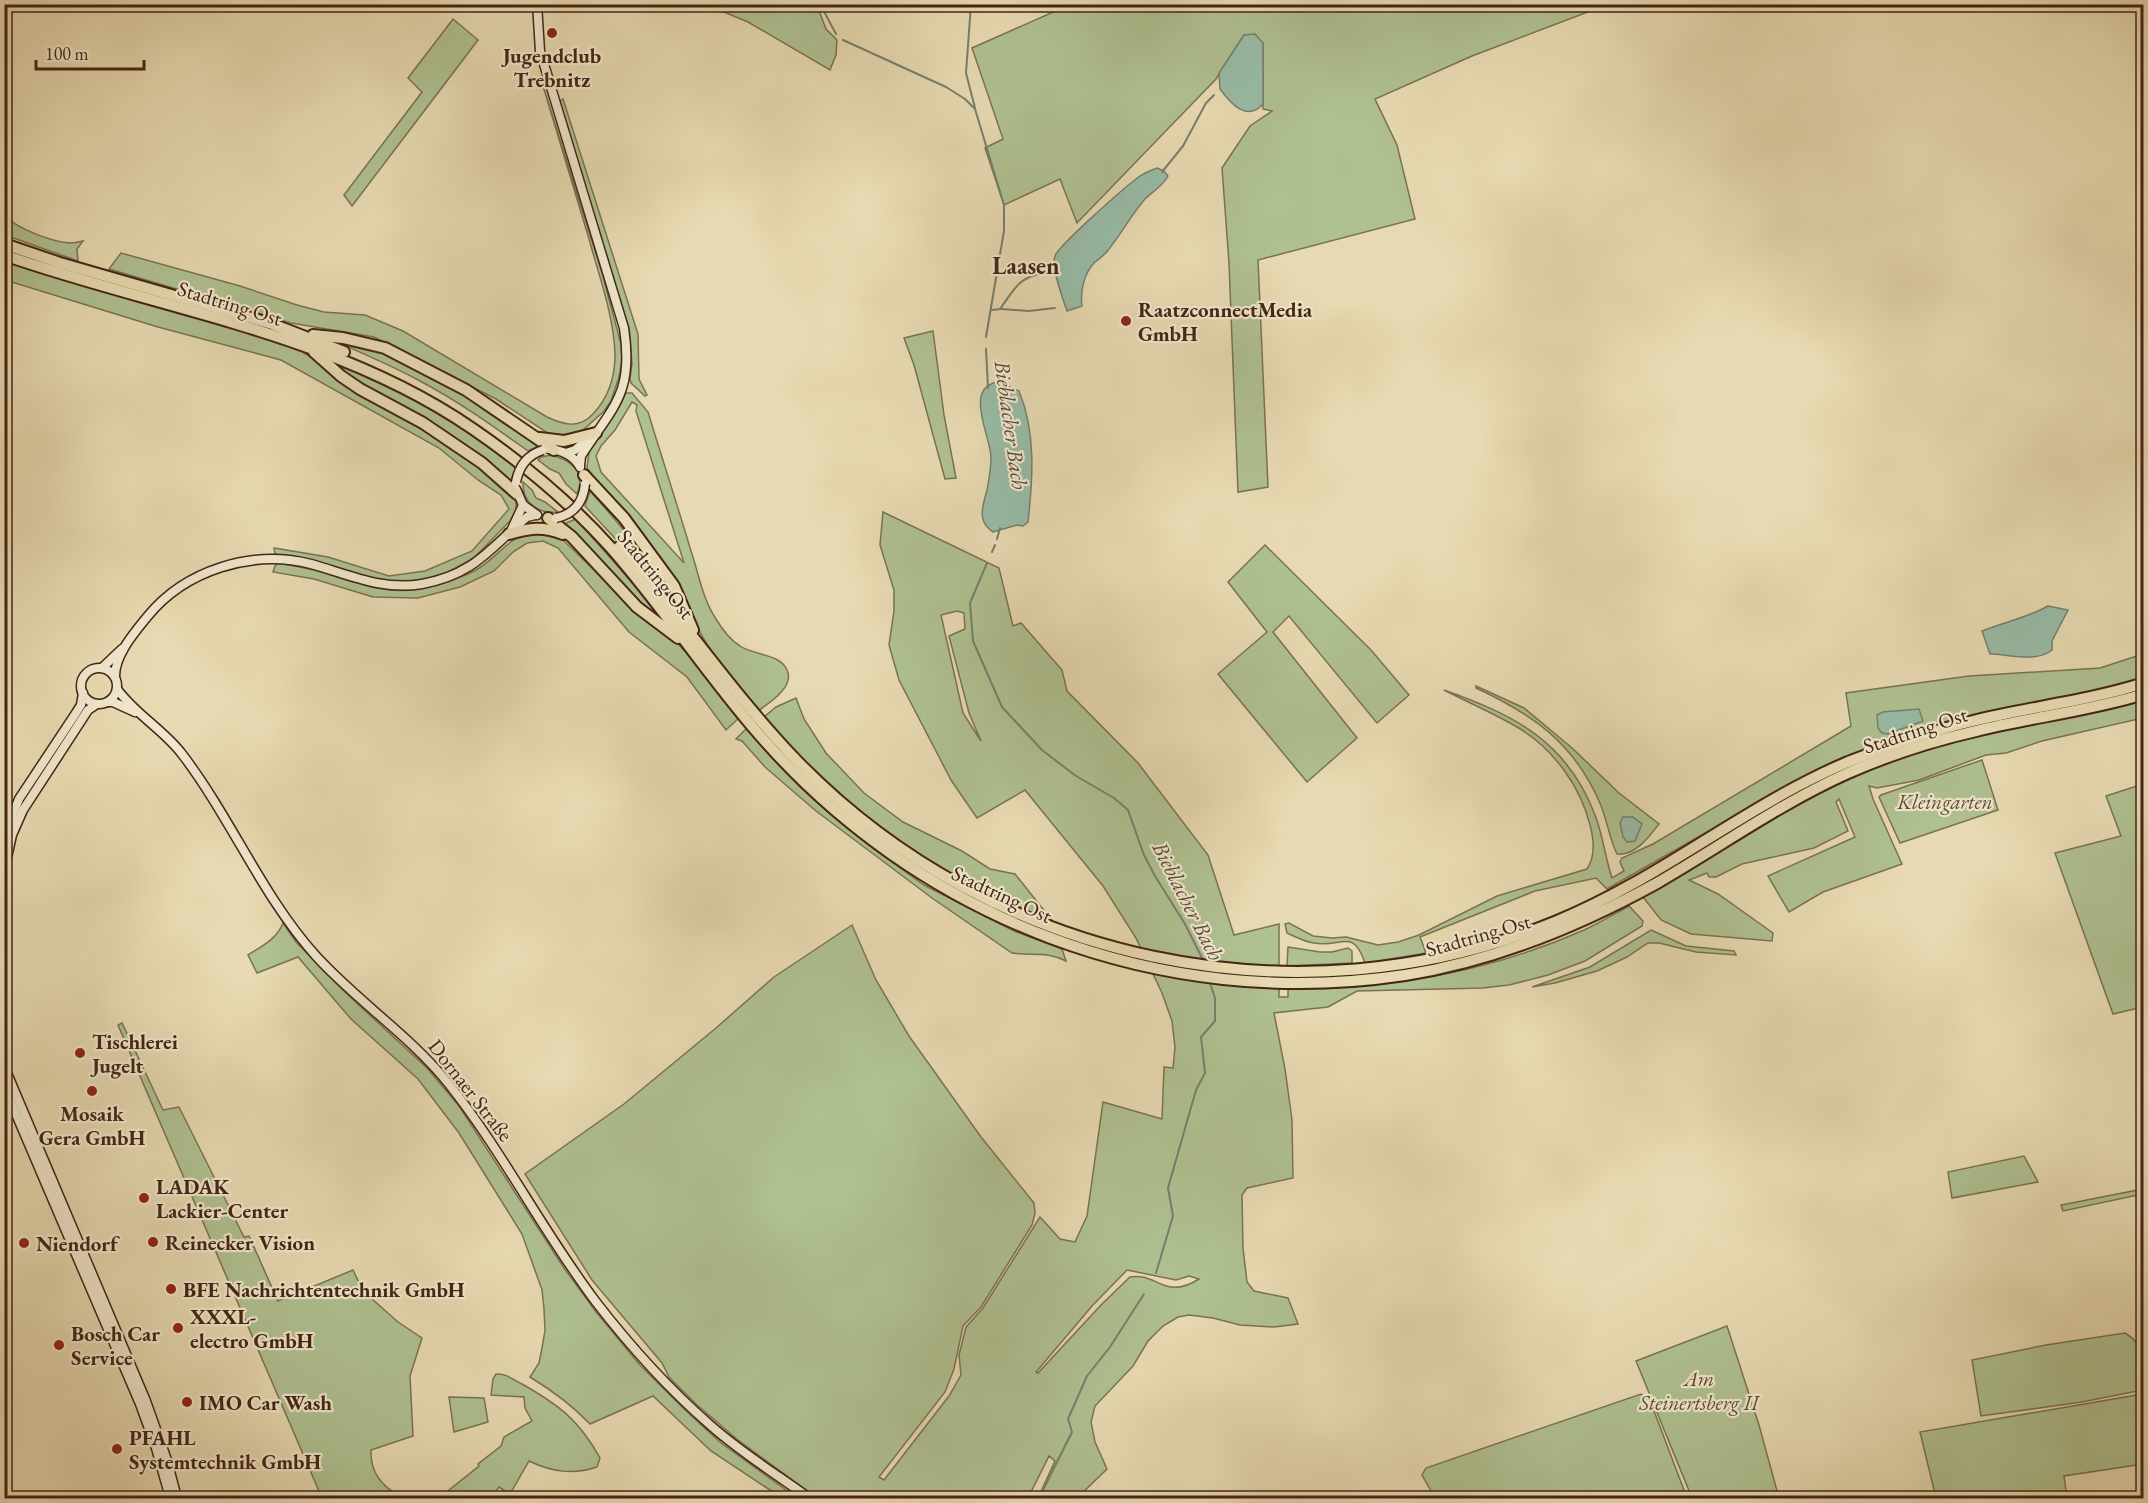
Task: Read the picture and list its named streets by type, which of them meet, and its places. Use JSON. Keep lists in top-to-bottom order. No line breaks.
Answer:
{"streets":{"highway":["Stadtring Ost"],"main road":["Dornaer Straße"]},"districts":["Laasen"],"water":["Bieblacher Bach"],"parks":["Kleingarten","Am Steinertsberg II"],"places":["Jugendclub Trebnitz","RaatzconnectMedia GmbH","Tischlerei Jugelt","Mosaik Gera GmbH","LADAK Lackier-Center","Reinecker Vision","Niendorf","BFE Nachrichtentechnik GmbH","XXXL- electro GmbH","Bosch Car Service","IMO Car Wash","PFAHL Systemtechnik GmbH"],"scale_bar":"100 m"}
